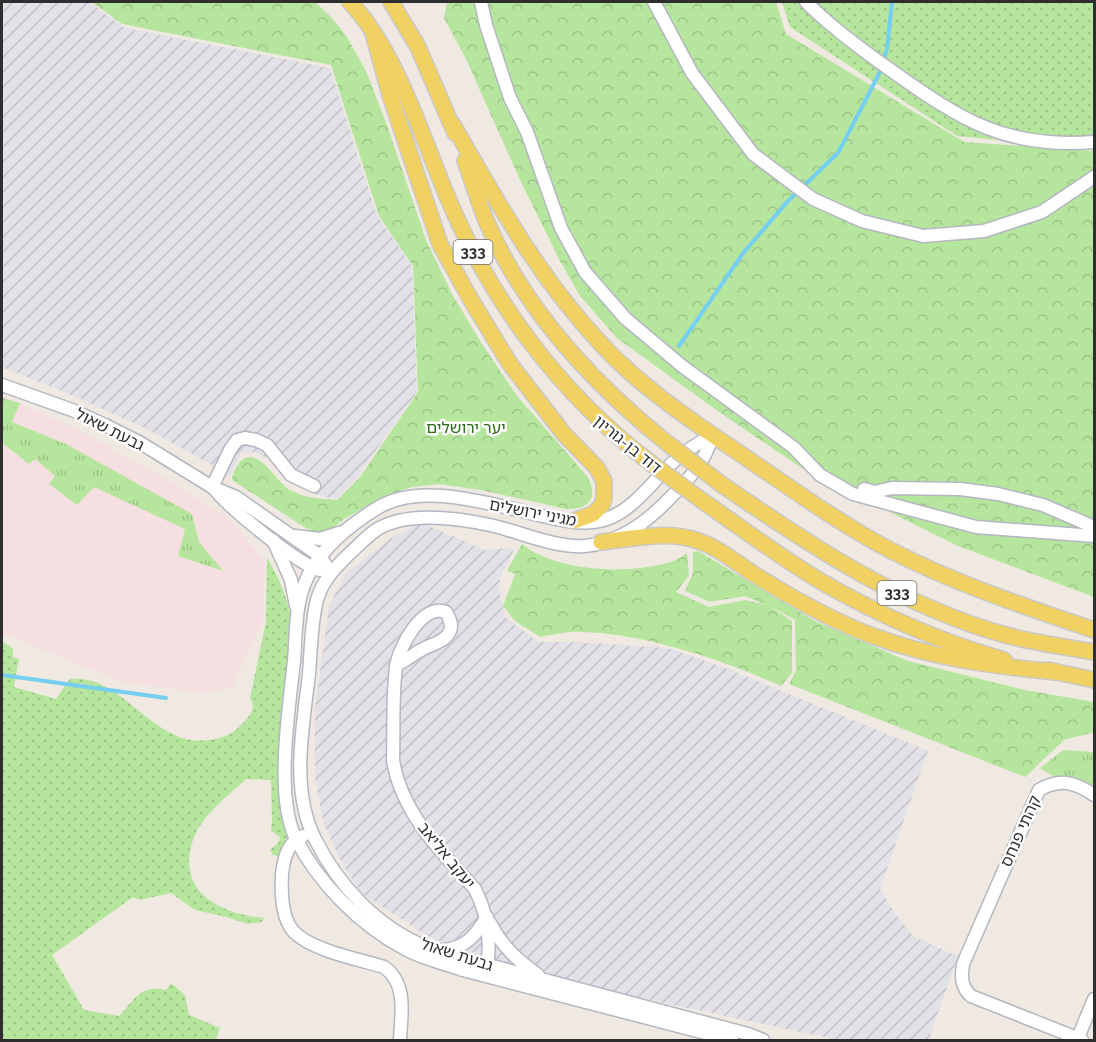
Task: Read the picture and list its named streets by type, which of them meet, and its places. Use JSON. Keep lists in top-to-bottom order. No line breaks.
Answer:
{"streets":{"main road":["333","דוד בן-גוריון"],"street":["גבעת שאול","מגיני ירושלים","קהתי פנחס","יעקב אליאב"]},"crossings":[["גבעת שאול","מגיני ירושלים"],["גבעת שאול","יעקב אליאב"]],"parks":["יער ירושלים"]}
